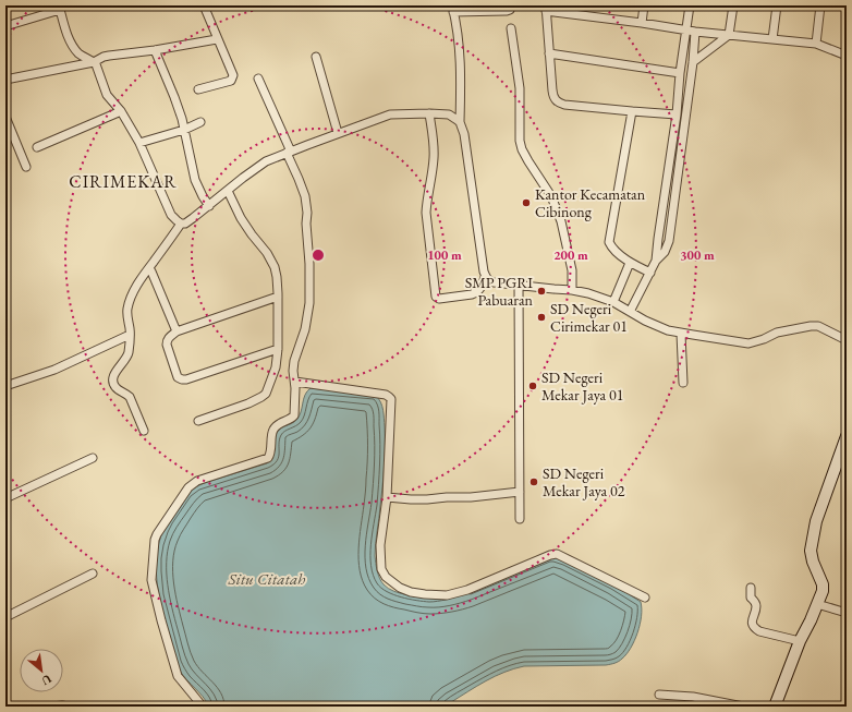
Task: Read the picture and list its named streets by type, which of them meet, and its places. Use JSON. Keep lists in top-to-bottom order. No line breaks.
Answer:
{"districts":["CIRIMEKAR"],"water":["Situ Citatah"],"places":["Kantor Kecamatan Cibinong","SMP PGRI Pabuaran","SD Negeri Cirimekar 01","SD Negeri Mekar Jaya 01","SD Negeri Mekar Jaya 02"],"north":"bottom right","rings":["100 m","200 m","300 m"]}
